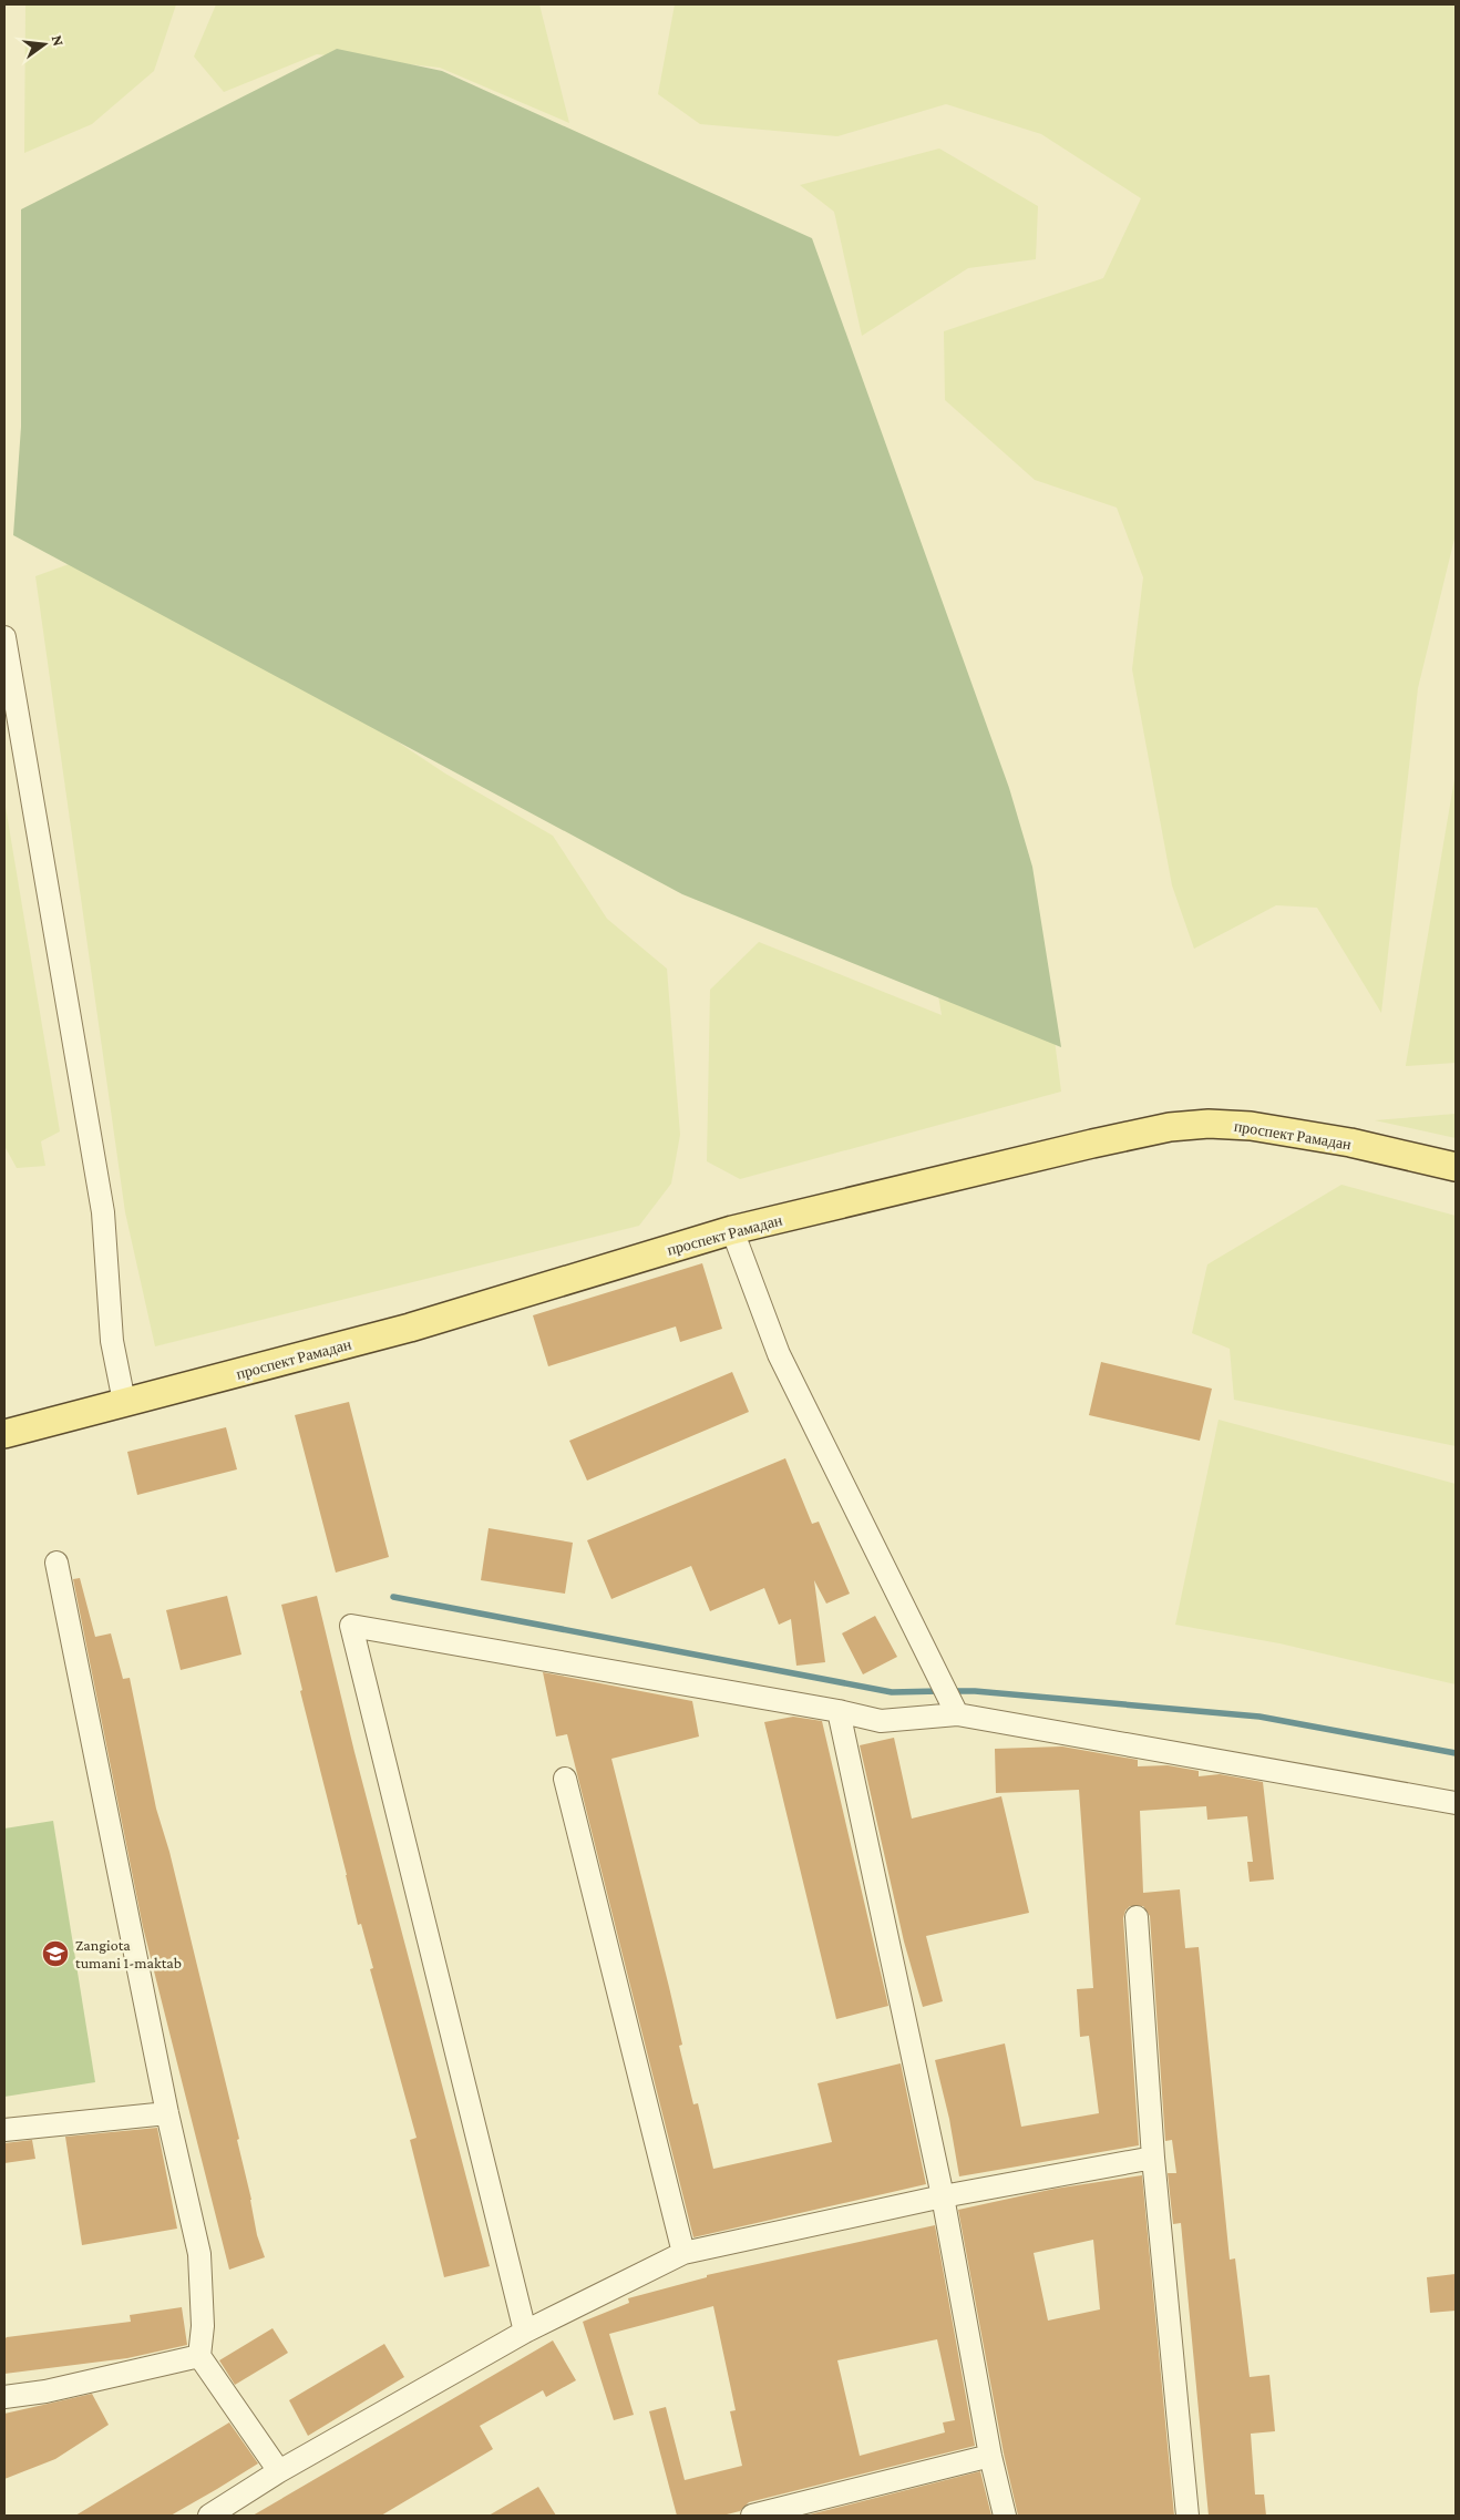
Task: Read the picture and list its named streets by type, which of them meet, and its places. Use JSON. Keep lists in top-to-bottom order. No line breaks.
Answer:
{"streets":{"main road":["проспект Рамадан"]},"places":{"school or university":["Zangiota tumani 1-maktab"]},"north":"right"}
